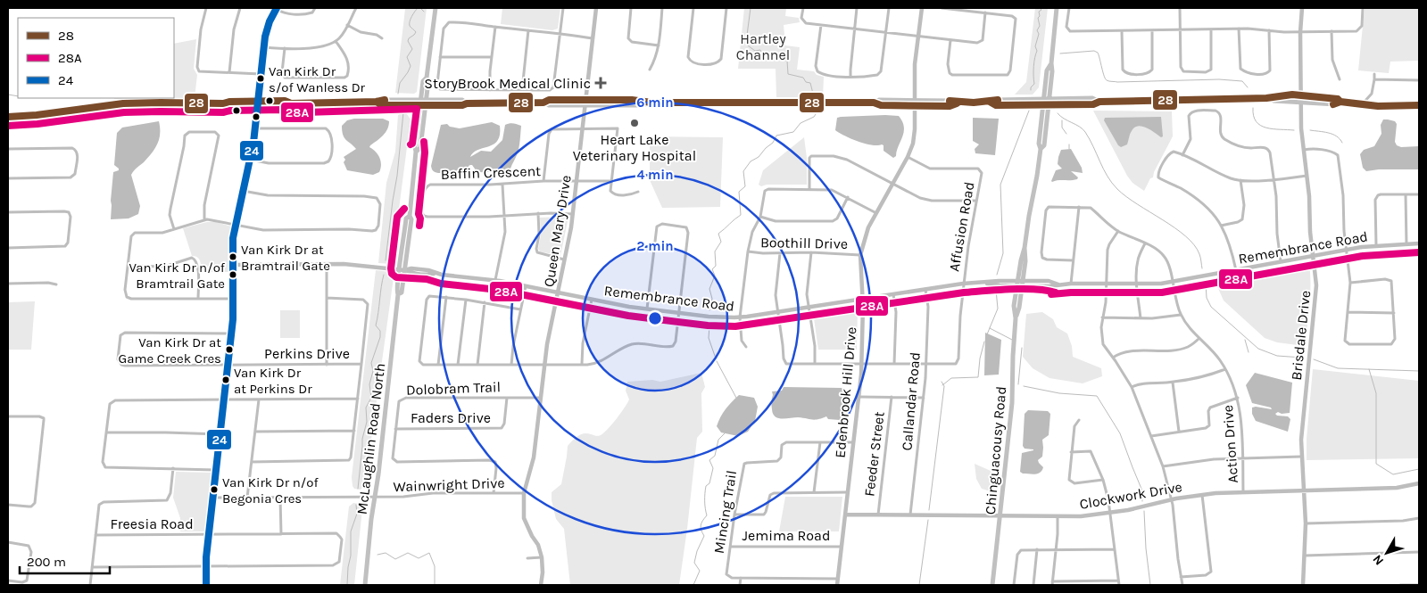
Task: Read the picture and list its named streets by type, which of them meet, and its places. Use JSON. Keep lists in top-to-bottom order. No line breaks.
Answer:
{"streets":{"main road":["McLaughlin Road North","Chinguacousy Road"],"street":["Baffin Crescent","Affusion Road","Queen Mary Drive","Boothill Drive","Remembrance Road","Brisdale Drive","Perkins Drive","Dolobram Trail","Edenbrook Hill Drive","Callandar Road","Faders Drive","Action Drive","Feeder Street","Wainwright Drive","Clockwork Drive","Mincing Trail","Freesia Road","Jemima Road"]},"crossings":[["Baffin Crescent","Queen Mary Drive"],["Affusion Road","Remembrance Road"],["Affusion Road","Edenbrook Hill Drive"],["Affusion Road","Callandar Road"],["Queen Mary Drive","Remembrance Road"],["Queen Mary Drive","Dolobram Trail"],["Queen Mary Drive","Wainwright Drive"],["Boothill Drive","Edenbrook Hill Drive"],["Remembrance Road","Brisdale Drive"],["Remembrance Road","Edenbrook Hill Drive"],["Remembrance Road","Callandar Road"],["Remembrance Road","McLaughlin Road North"],["Remembrance Road","Action Drive"],["Remembrance Road","Chinguacousy Road"],["Brisdale Drive","Clockwork Drive"],["Dolobram Trail","Faders Drive"],["Dolobram Trail","Wainwright Drive"],["Edenbrook Hill Drive","Clockwork Drive"],["Edenbrook Hill Drive","Mincing Trail"],["Edenbrook Hill Drive","Jemima Road"],["Callandar Road","Clockwork Drive"],["McLaughlin Road North","Wainwright Drive"],["Action Drive","Clockwork Drive"],["Chinguacousy Road","Clockwork Drive"],["Feeder Street","Clockwork Drive"],["Mincing Trail","Jemima Road"]],"parks":["Hartley Channel"],"places":{"other":["Van Kirk Dr s/of Wanless Dr","Heart Lake Veterinary Hospital","Van Kirk Dr at Bramtrail Gate","Van Kirk Dr n/of Bramtrail Gate","Van Kirk Dr at Game Creek Cres","Van Kirk Dr at Perkins Dr","Van Kirk Dr n/of Begonia Cres"],"health":["StoryBrook Medical Clinic"]},"lines":["transit line 24","transit line 28","transit line 28A"],"legend":["28","28A","24"],"scale_bar":"200 m","north":"bottom left","rings":["6 min","4 min","2 min"]}
